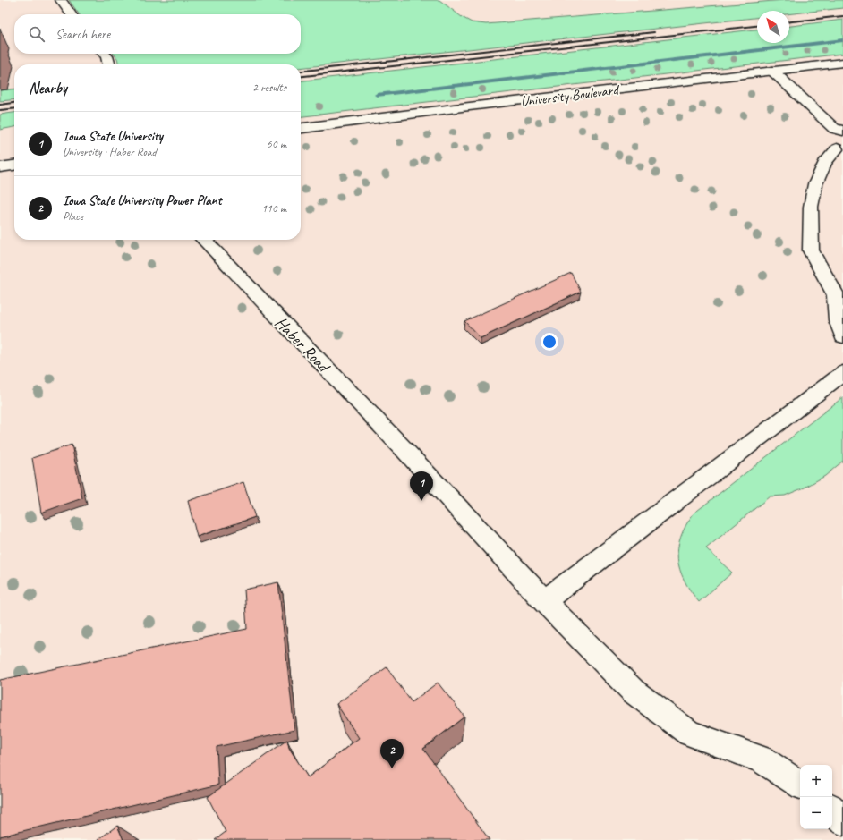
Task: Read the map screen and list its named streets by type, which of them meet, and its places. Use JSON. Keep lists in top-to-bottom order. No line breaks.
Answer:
{"streets":{"main road":["University Boulevard","Haber Road"]},"north":"top left","page":{"search":"Search here","heading":["Nearby","2 results"],"list":[{"mark":"1","name":"Iowa State University","note":"University · Haber Road","value":"60 m"},{"mark":"2","name":"Iowa State University Power Plant","note":"Place","value":"110 m"}],"pins":["1","2"],"map_buttons":["+","−"]}}
